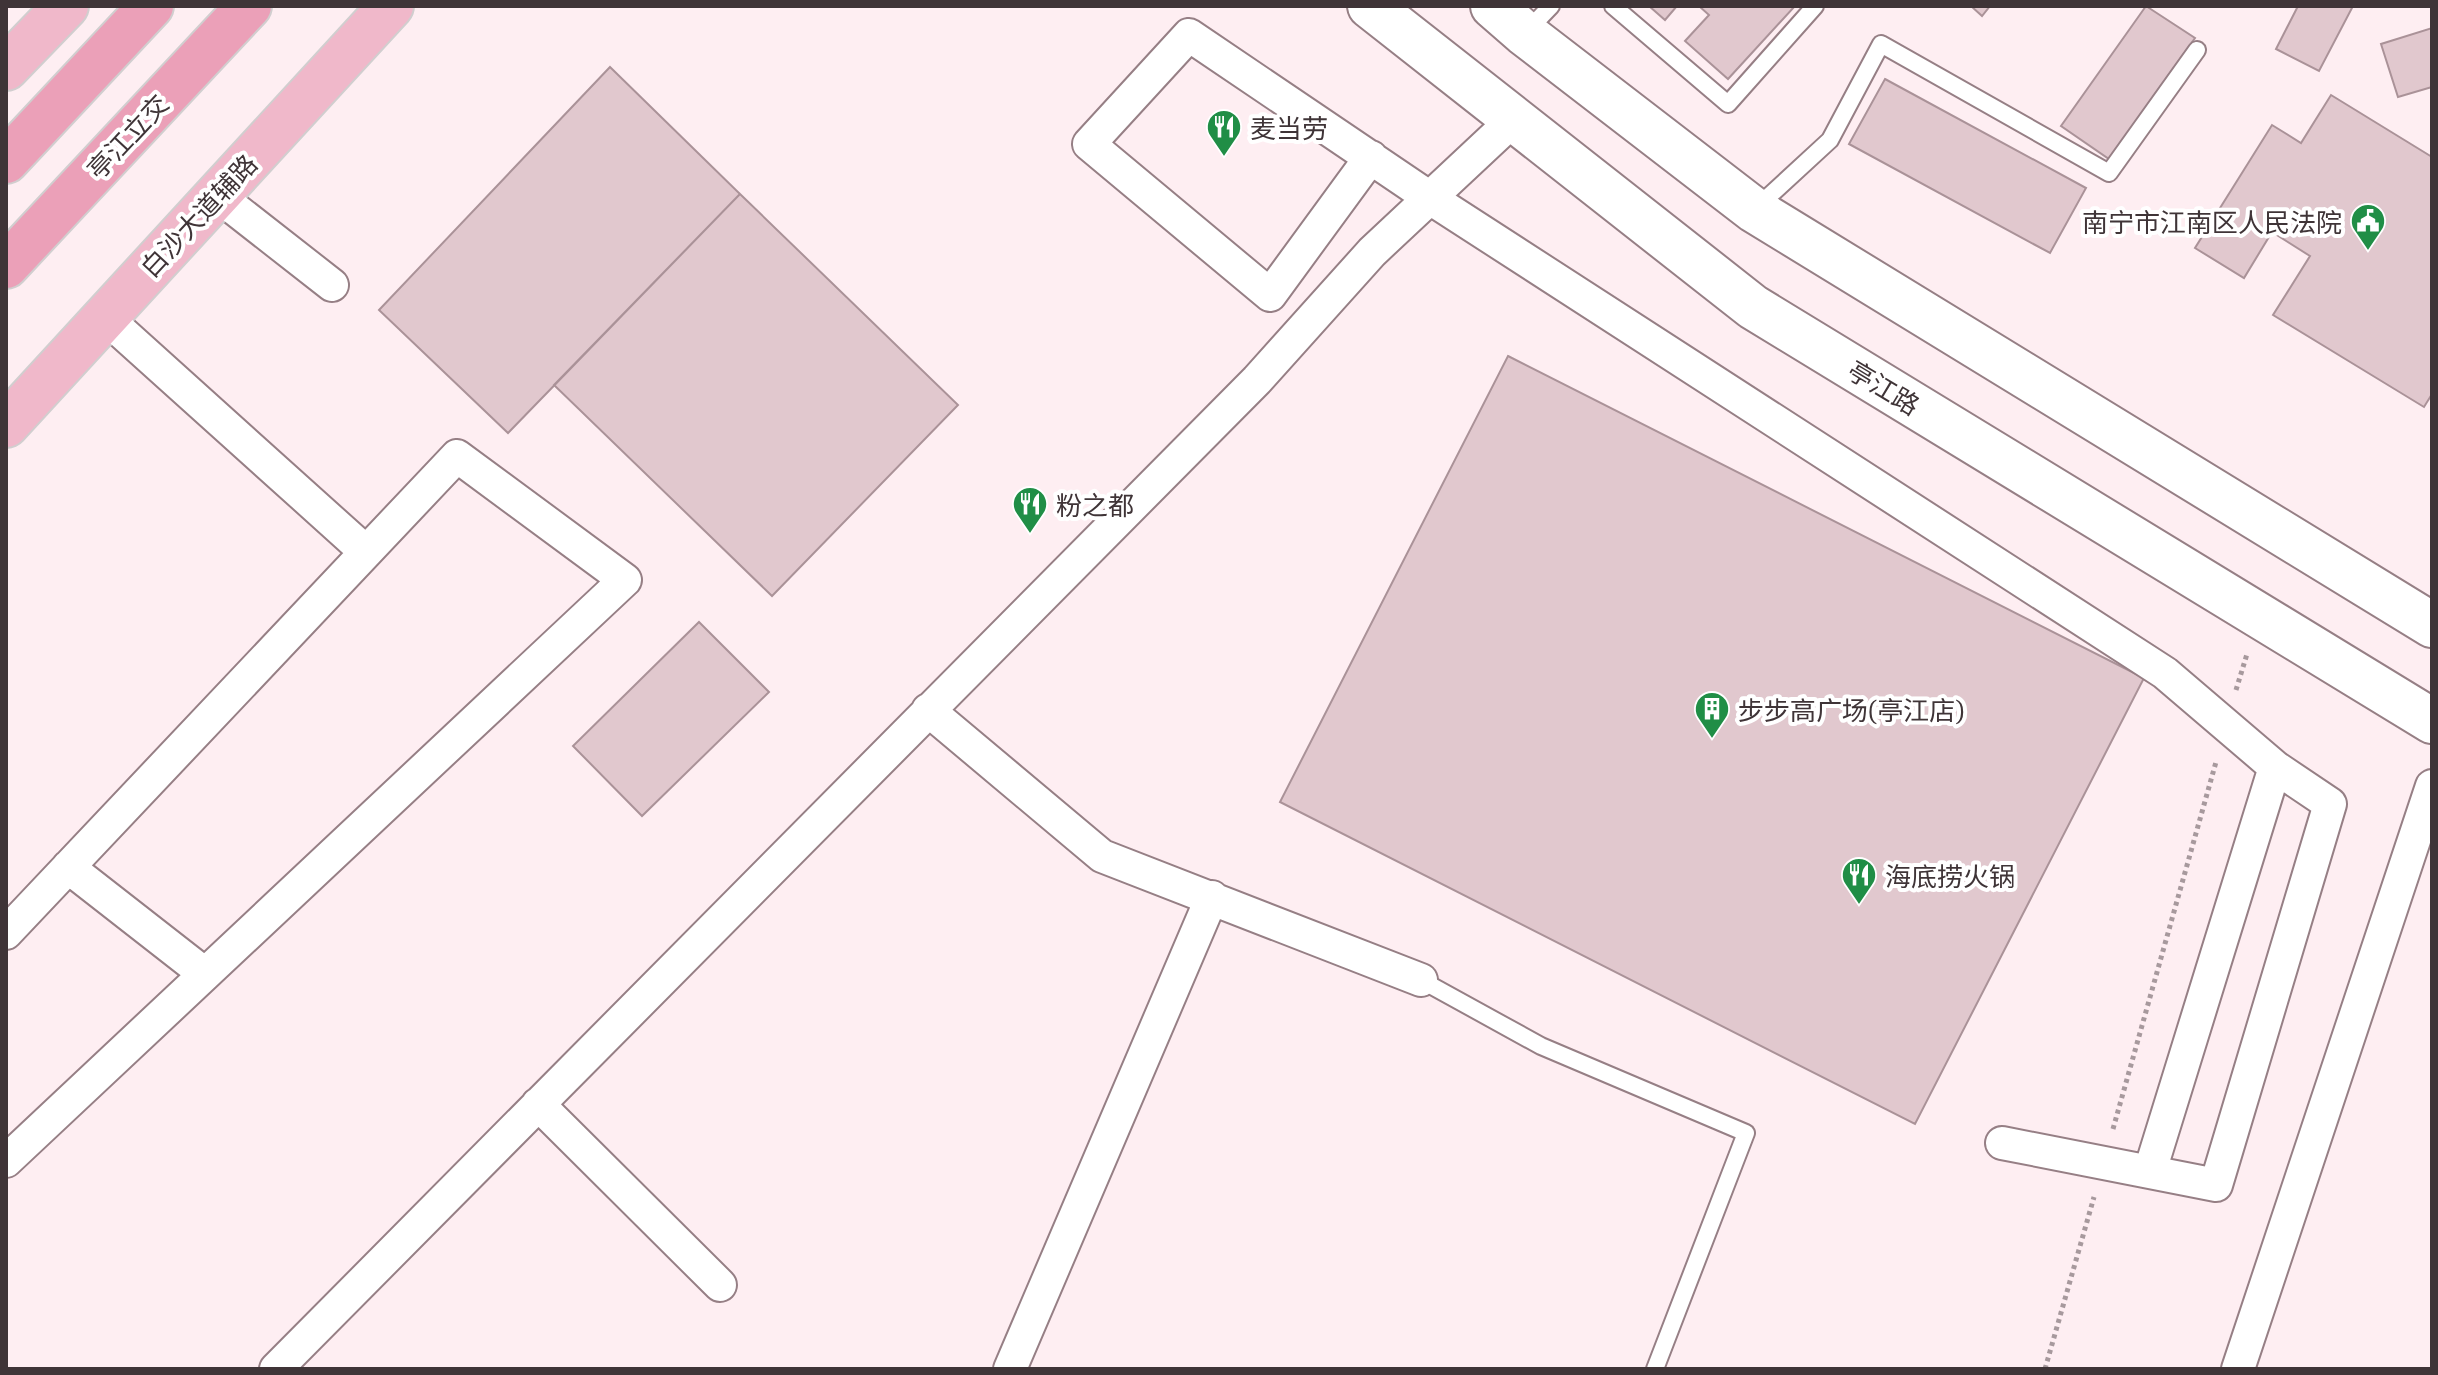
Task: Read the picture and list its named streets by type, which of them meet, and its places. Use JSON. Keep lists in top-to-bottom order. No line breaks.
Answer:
{"streets":{"highway":["亭江立交"],"main road":["白沙大道辅路","亭江路"]},"places":{"restaurant":["麦当劳","粉之都","海底捞火锅"],"public building":["南宁市江南区人民法院"],"building":["步步高广场(亭江店)"]}}
